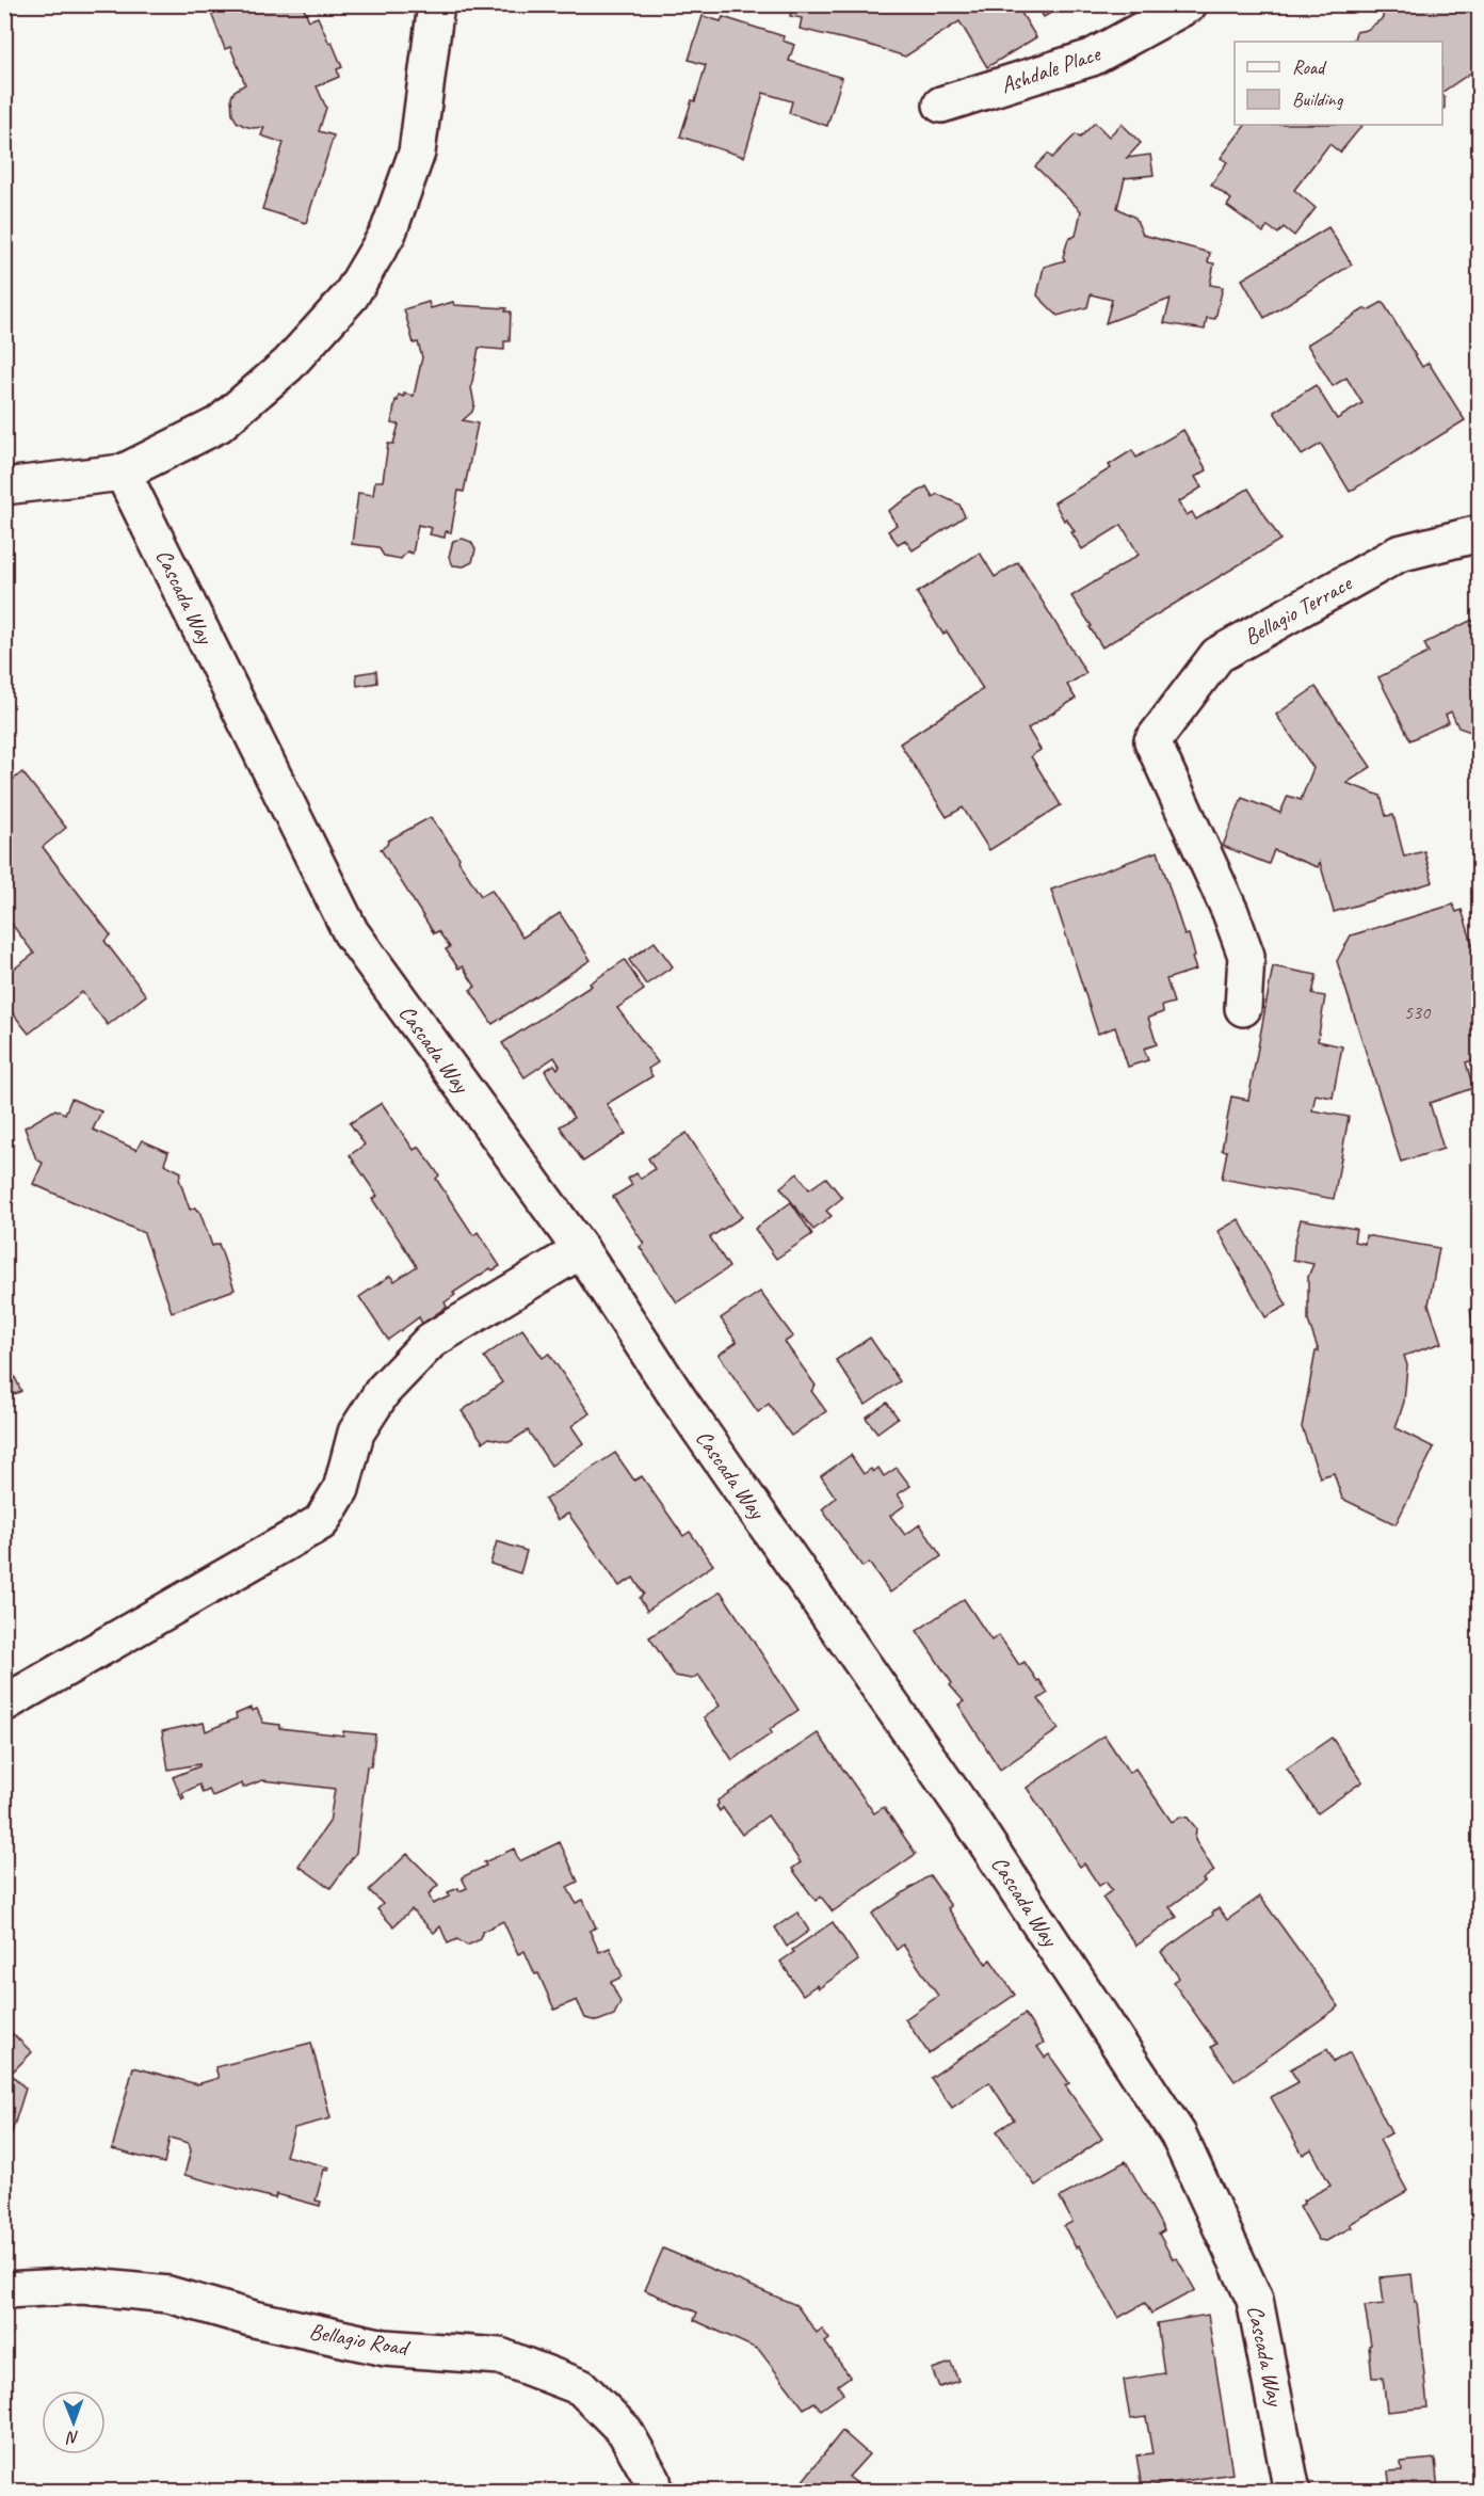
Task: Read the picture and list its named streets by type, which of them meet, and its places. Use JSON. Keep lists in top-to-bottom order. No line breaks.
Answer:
{"streets":{"street":["Ashdale Place","Cascada Way","Bellagio Terrace","Bellagio Road"]},"house_numbers":["530"],"legend":["Road","Building"],"north":"bottom"}
